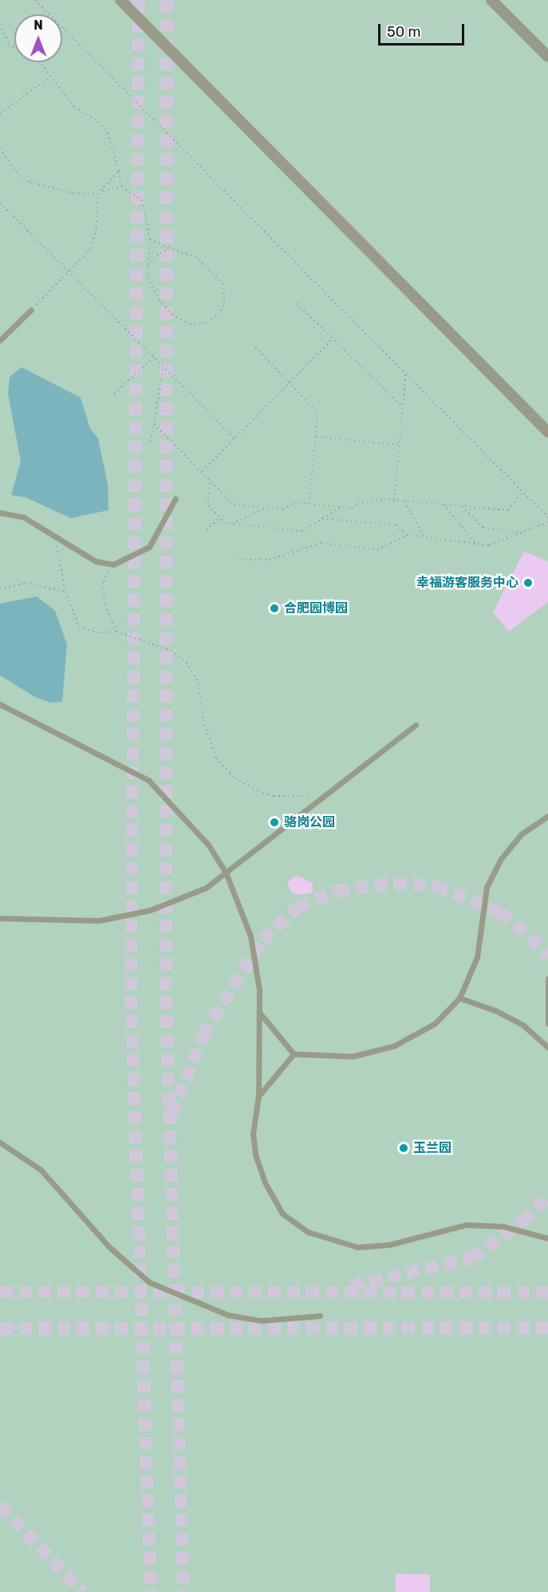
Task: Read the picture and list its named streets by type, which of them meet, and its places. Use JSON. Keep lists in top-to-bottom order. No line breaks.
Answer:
{"places":["幸福游客服务中心","合肥园博园","骆岗公园","玉兰园"],"scale_bar":"50 m","north":"top"}
